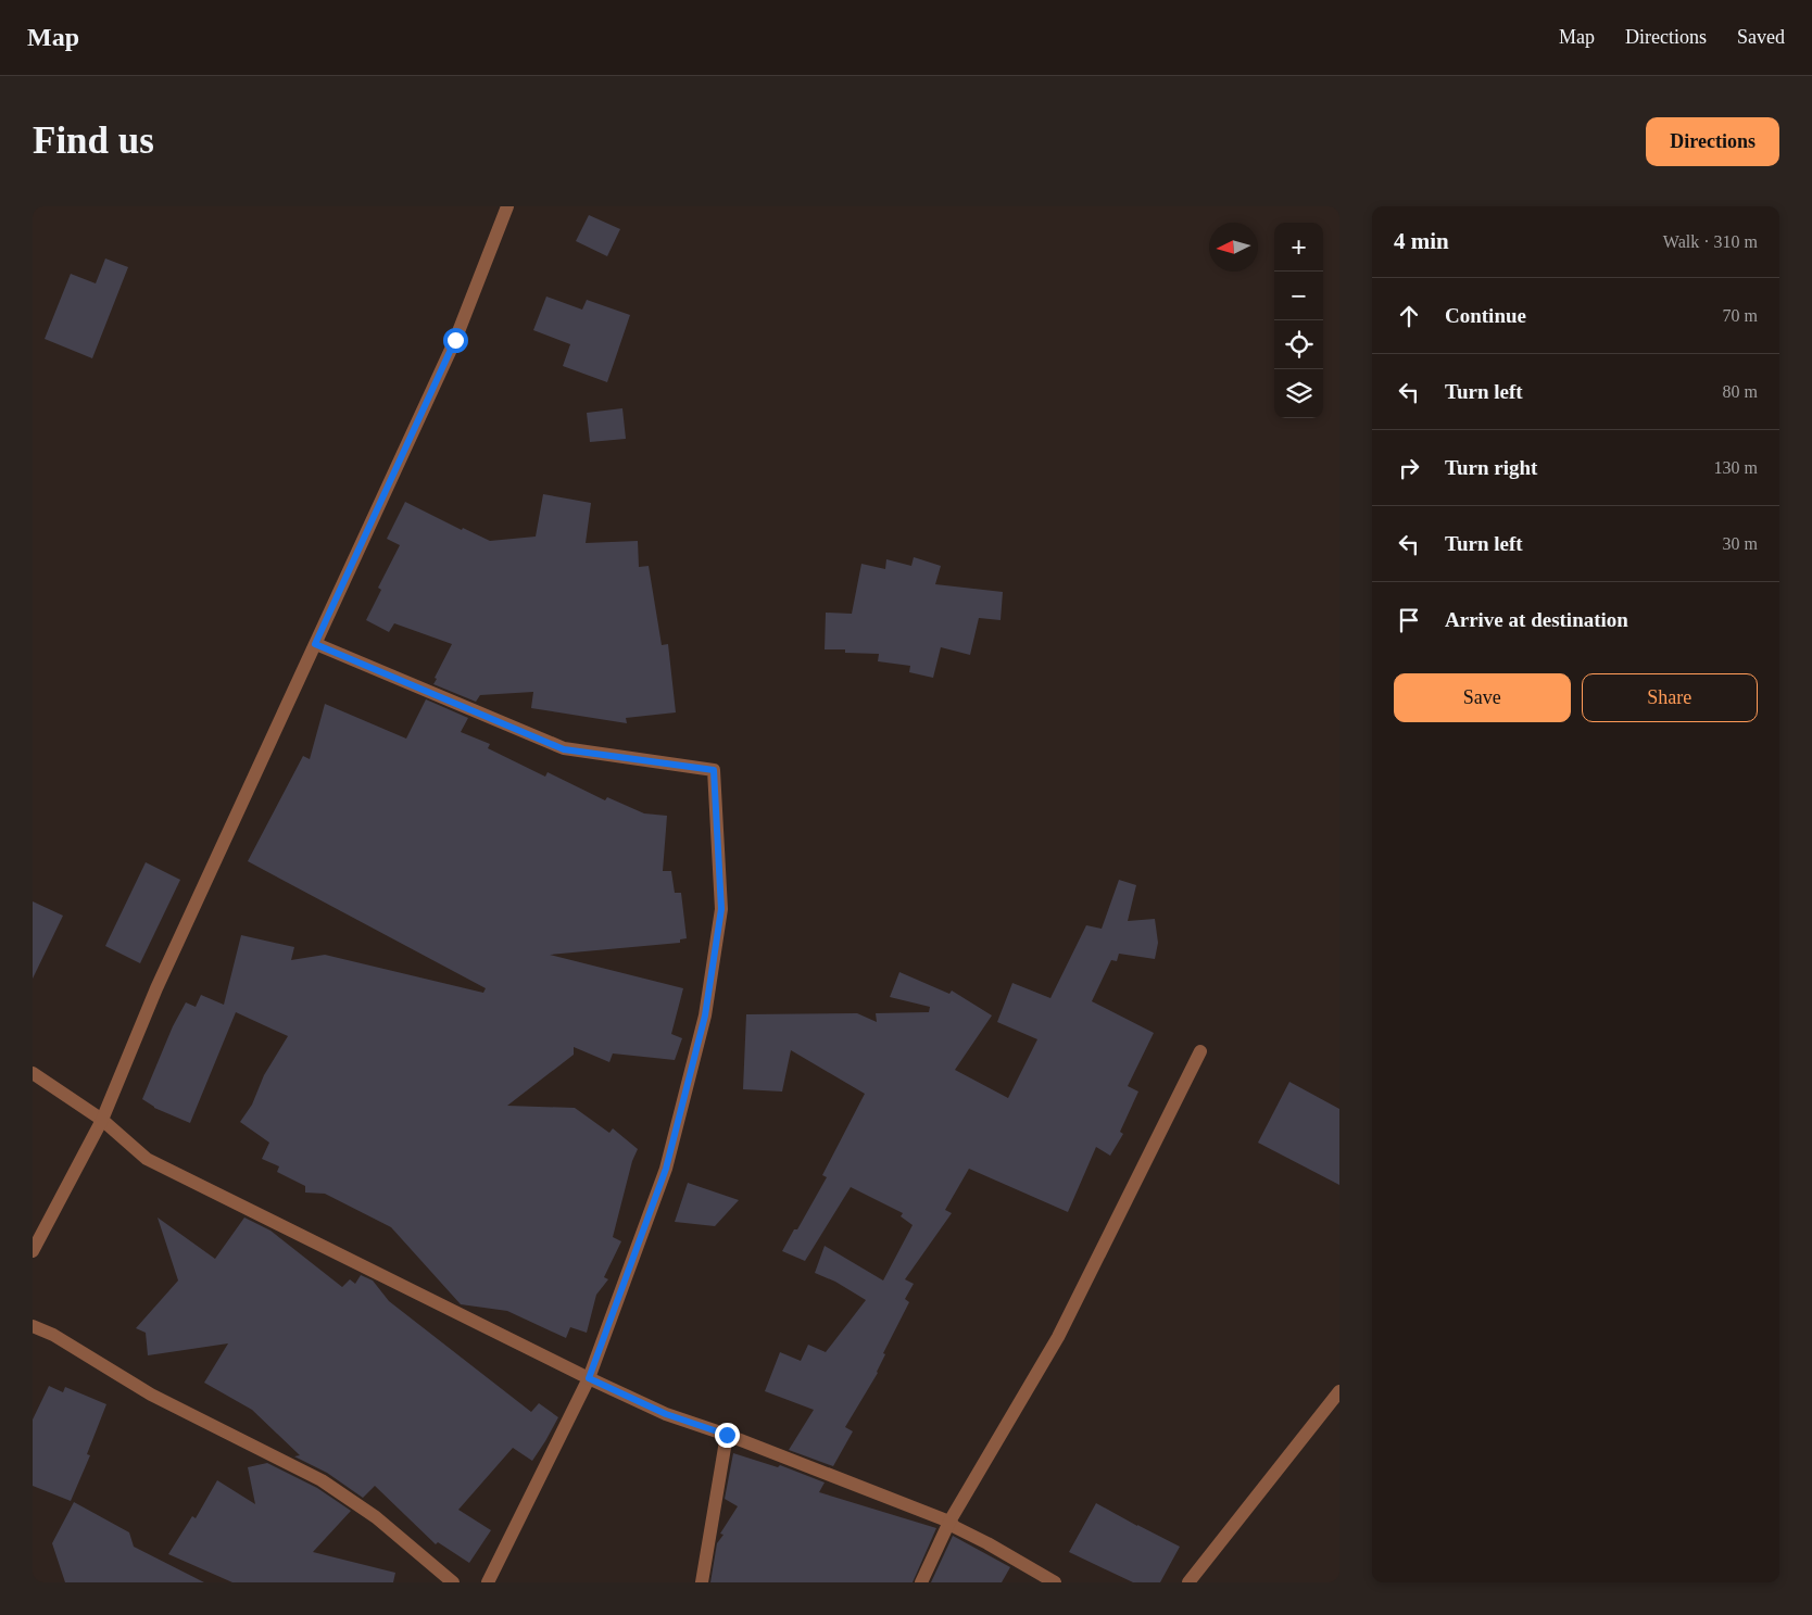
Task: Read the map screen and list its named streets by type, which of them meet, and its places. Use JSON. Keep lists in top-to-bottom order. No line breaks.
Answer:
{"north":"left","page":{"header":"Map","nav":["Map","Directions","Saved"],"buttons":["Directions",["Save","Share"]],"title":"Find us","heading":["4 min","Walk · 310 m"],"map_buttons":["+","−"],"list":[["Continue","70 m"],["Turn left","80 m"],["Turn right","130 m"],["Turn left","30 m"],"Arrive at destination"]}}
